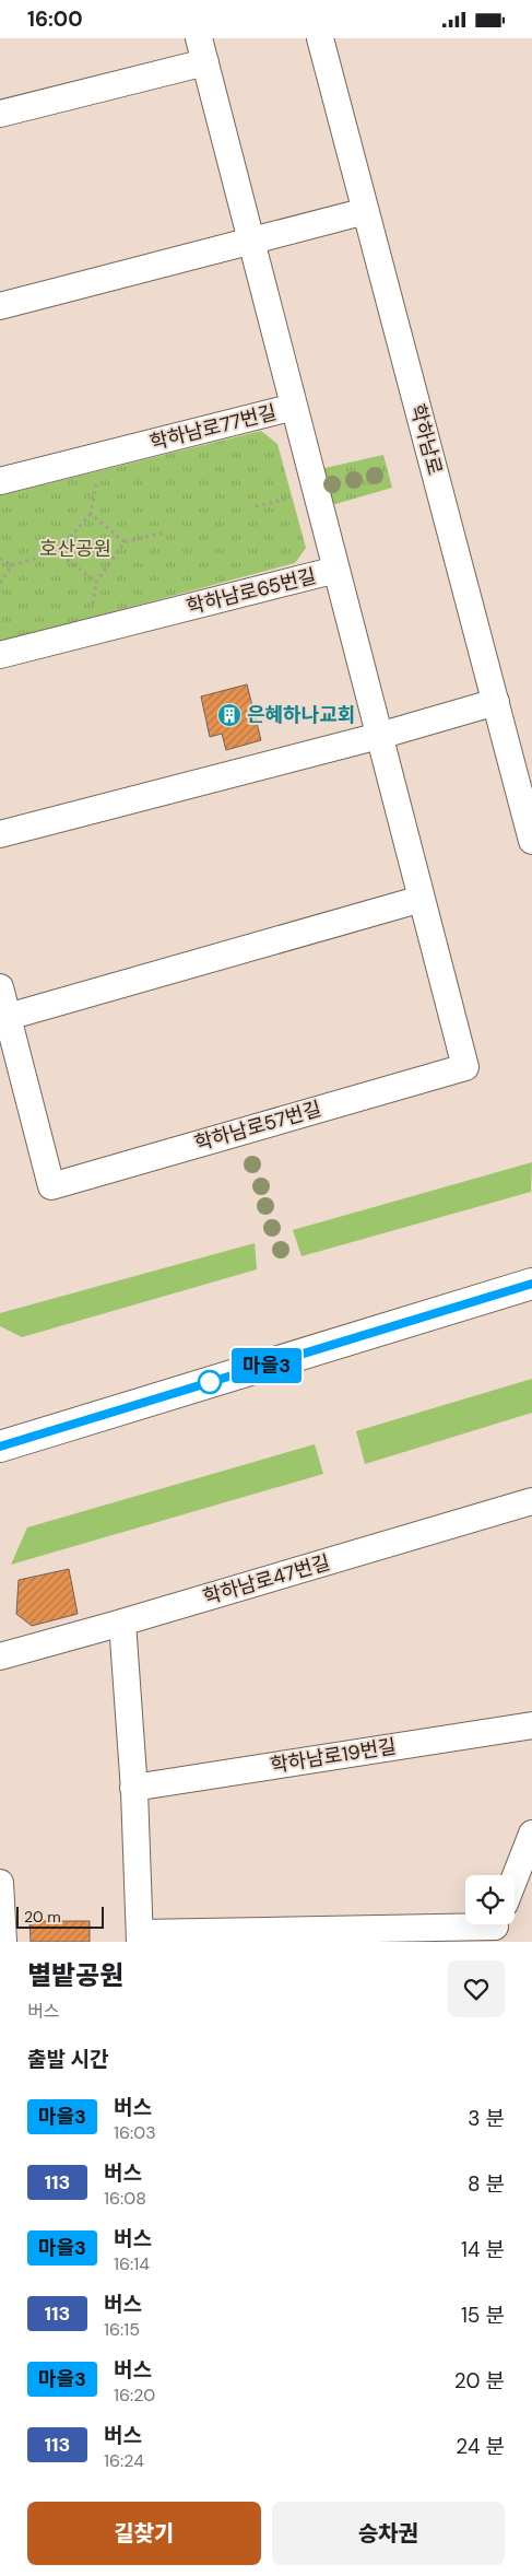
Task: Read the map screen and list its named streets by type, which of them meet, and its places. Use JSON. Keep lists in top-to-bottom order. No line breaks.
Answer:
{"streets":{"street":["학하남로77번길","학하남로","학하남로65번길","학하남로57번길","학하남로47번길","학하남로19번길"]},"crossings":[["학하남로65번길","학하남로57번길"]],"parks":["호산공원"],"places":{"building":["은혜하나교회"]},"lines":["bus line 마을3"],"scale_bar":"20 m","page":{"status":"16:00","on_map":"마을3","scale":"20 m","heading":[["별밭공원","버스"],"출발 시간"],"list":[{"mark":"마을3","name":"버스","note":"16:03","value":"3 분"},{"mark":"113","name":"버스","note":"16:08","value":"8 분"},{"mark":"마을3","name":"버스","note":"16:14","value":"14 분"},{"mark":"113","name":"버스","note":"16:15","value":"15 분"},{"mark":"마을3","name":"버스","note":"16:20","value":"20 분"},{"mark":"113","name":"버스","note":"16:24","value":"24 분"}],"buttons":["길찾기","승차권"]}}
